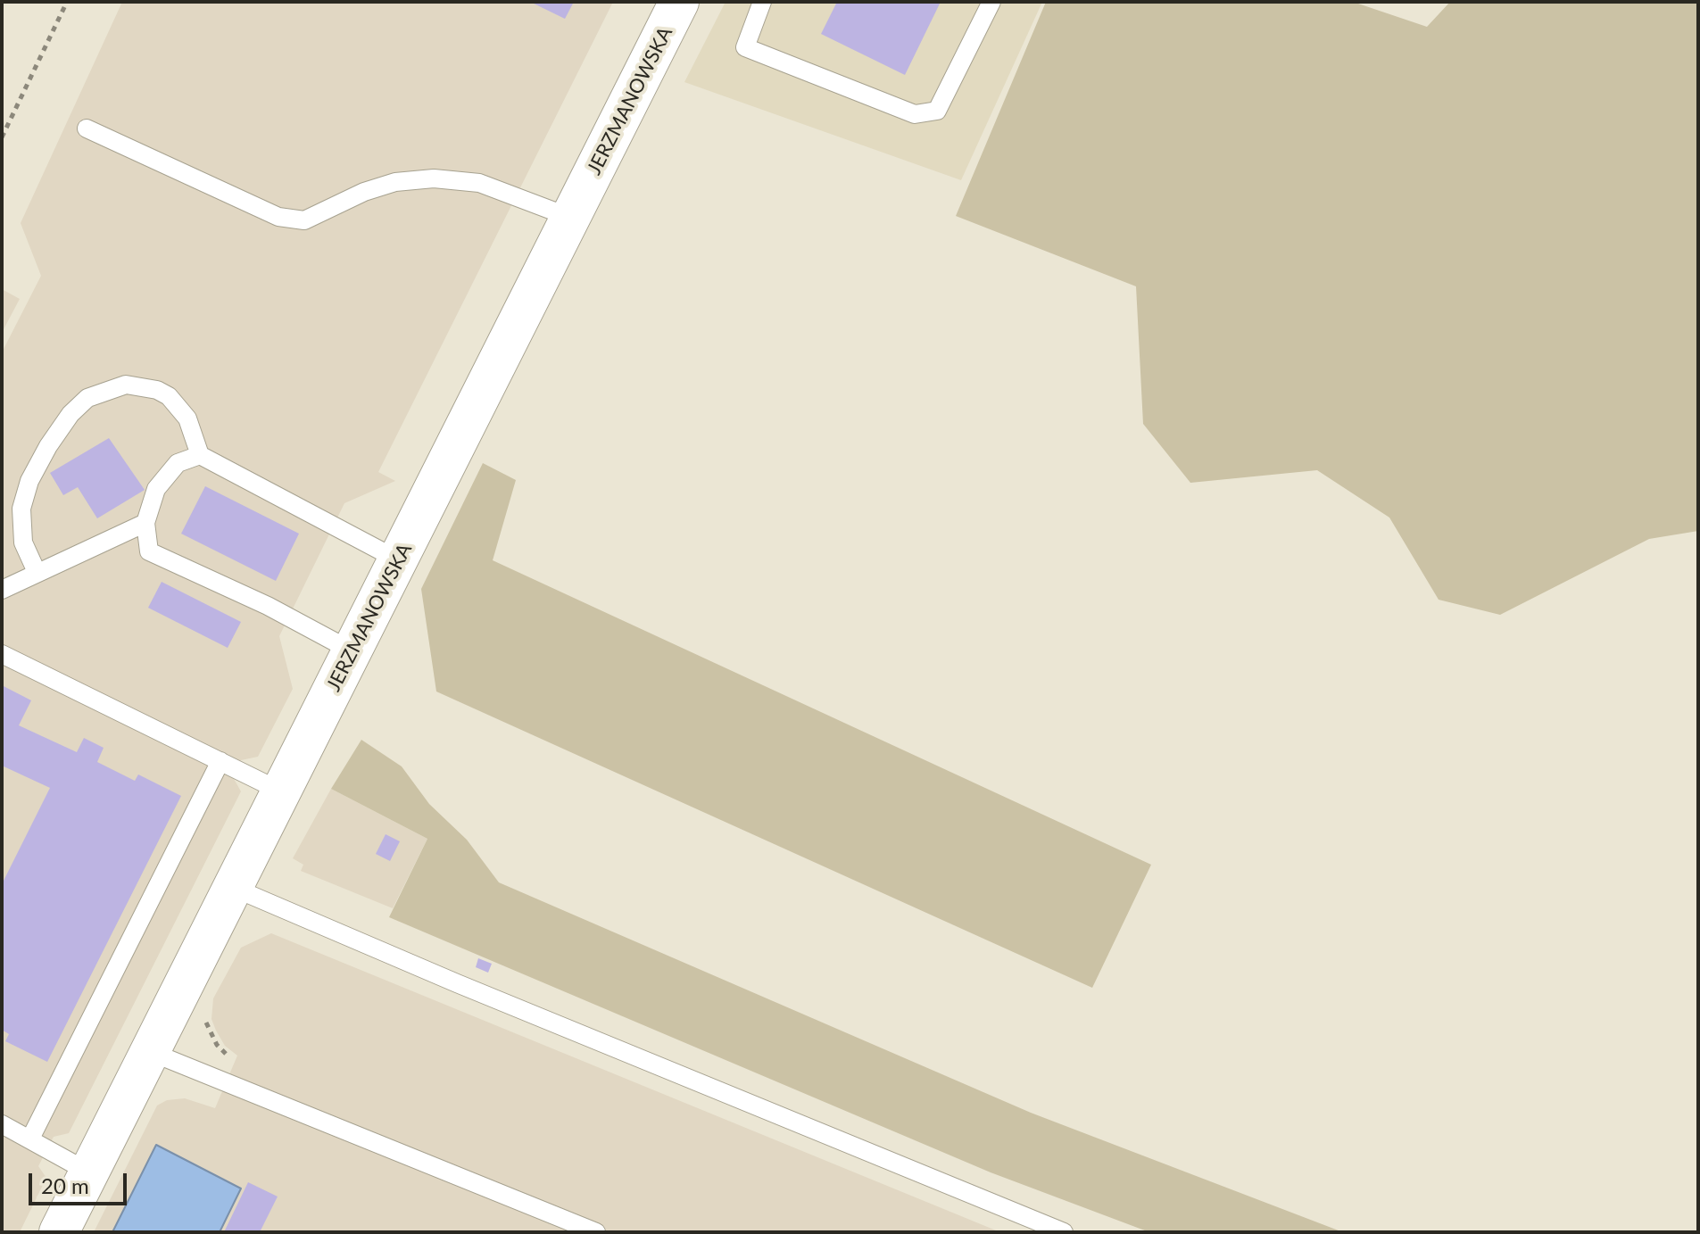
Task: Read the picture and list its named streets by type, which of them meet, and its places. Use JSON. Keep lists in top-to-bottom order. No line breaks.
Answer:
{"streets":{"street":["JERZMANOWSKA"]},"scale_bar":"20 m"}
